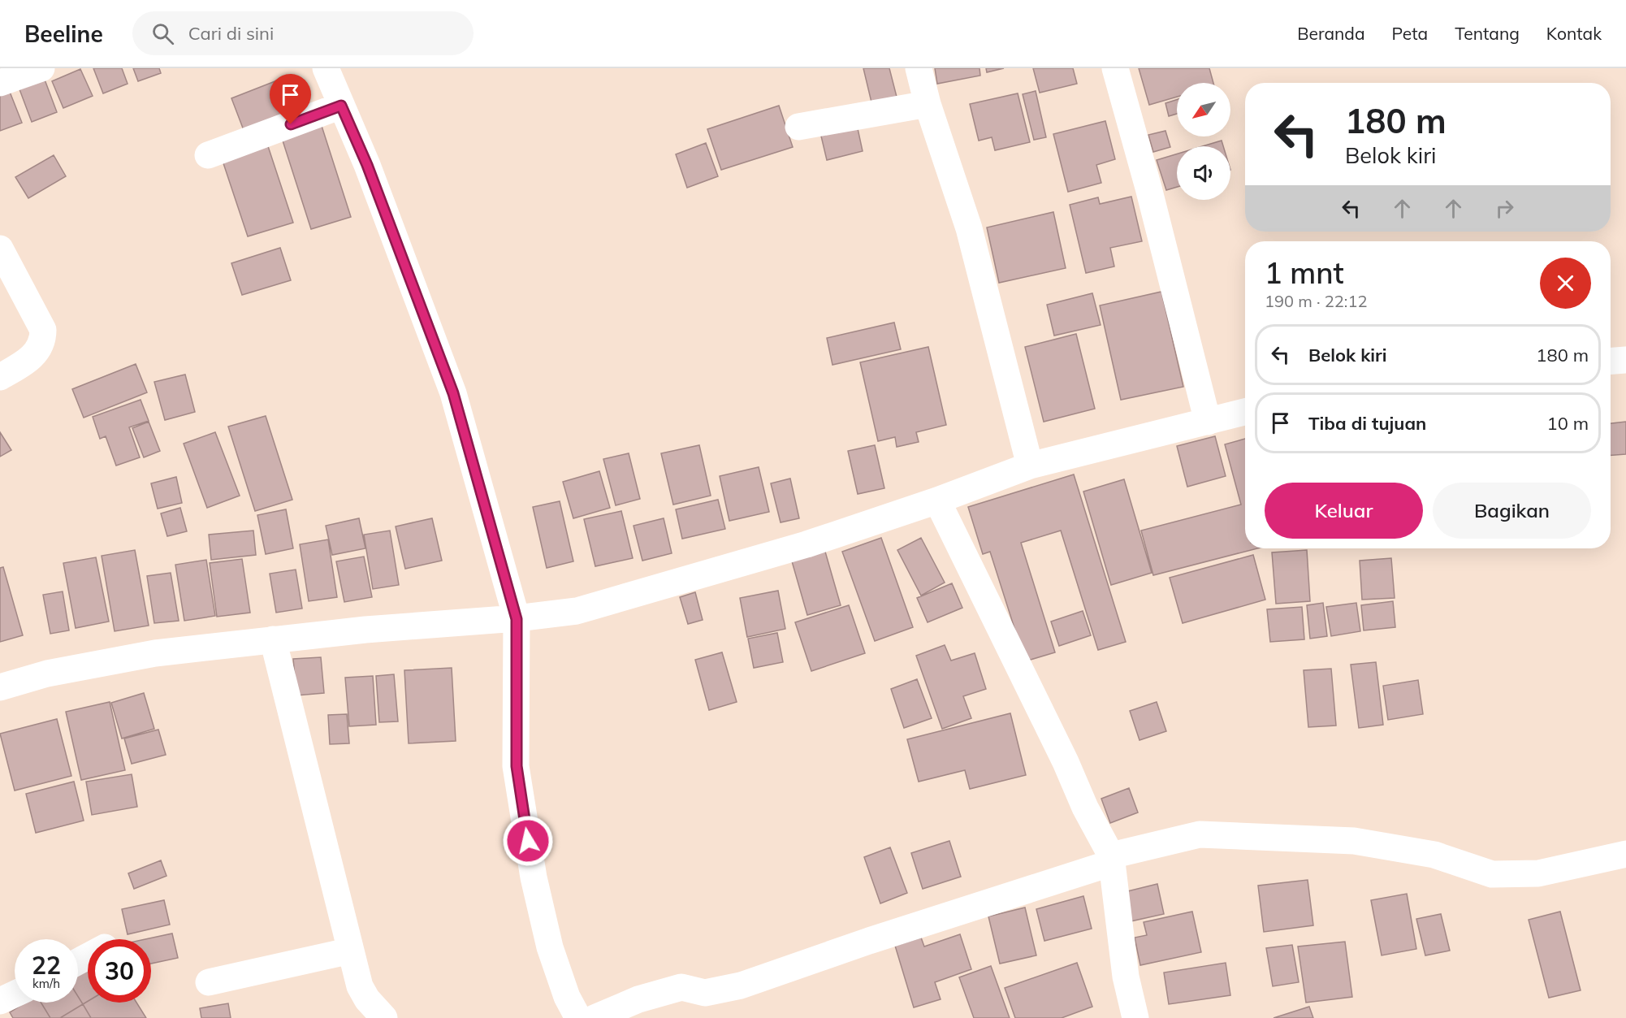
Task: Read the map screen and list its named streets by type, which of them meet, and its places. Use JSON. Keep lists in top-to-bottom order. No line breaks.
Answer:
{"north":"bottom left","page":{"header":"Beeline","search":"Cari di sini","nav":["Beranda","Peta","Tentang","Kontak"],"turn":["180 m","Belok kiri"],"heading":["1 mnt","190 m · 22:12"],"list":[{"name":"Belok kiri","value":"180 m"},{"name":"Tiba di tujuan","value":"10 m"}],"buttons":["Keluar","Bagikan"],"speed":"22 km/h","limit":"30"}}
